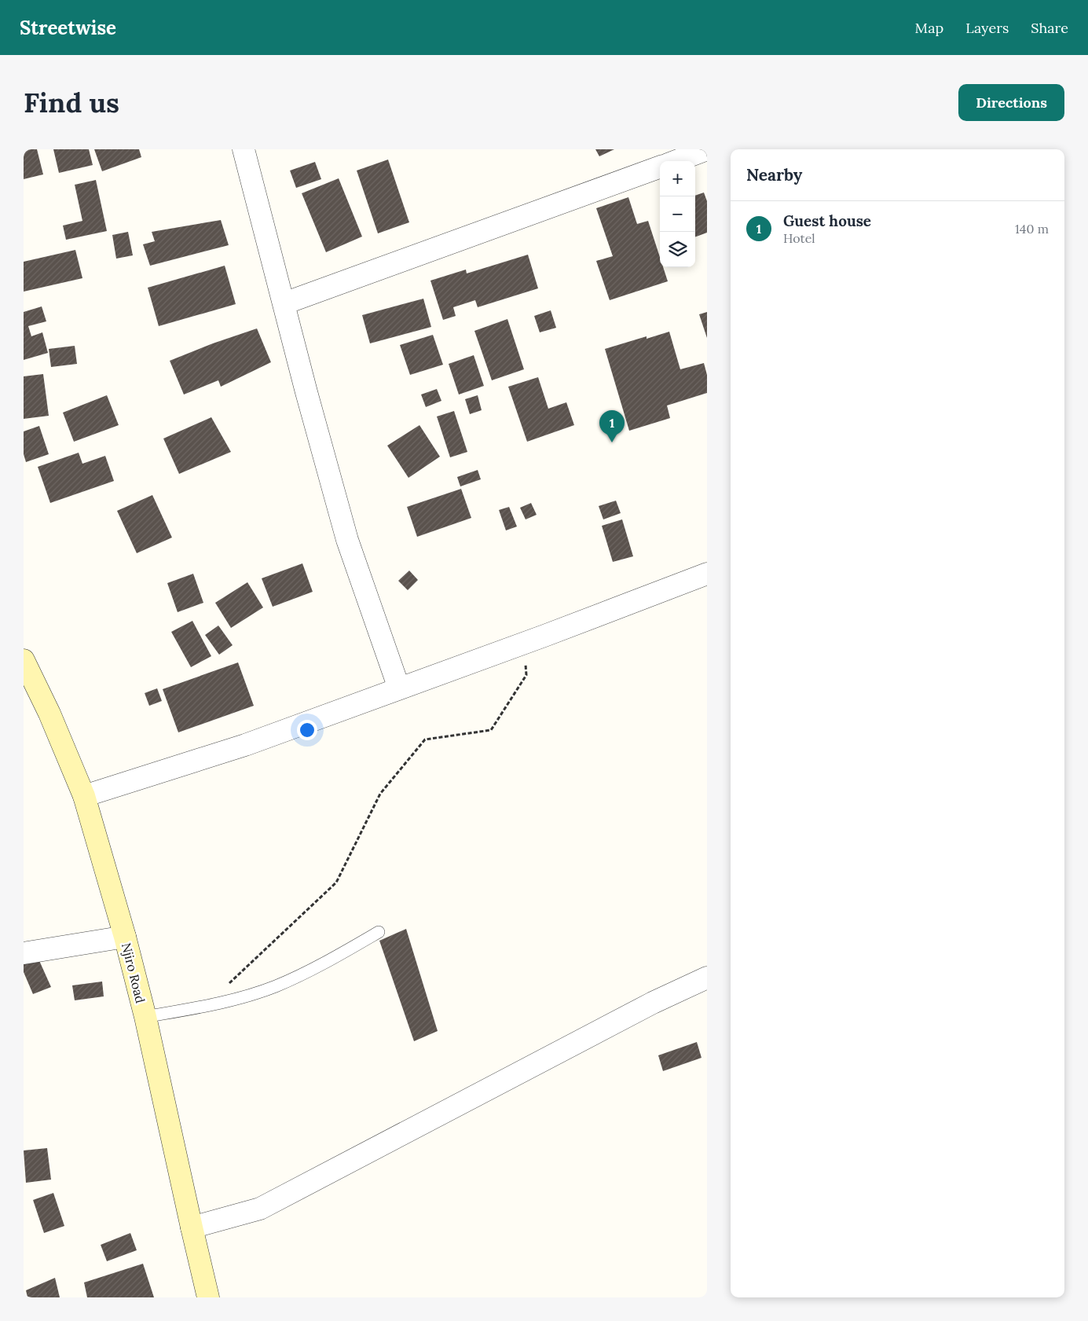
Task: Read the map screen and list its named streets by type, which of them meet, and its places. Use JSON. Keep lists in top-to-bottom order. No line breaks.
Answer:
{"streets":{"street":["Njiro Road"]},"page":{"header":"Streetwise","nav":["Map","Layers","Share"],"buttons":"Directions","title":"Find us","heading":"Nearby","map_buttons":["+","−"],"list":[{"mark":"1","name":"Guest house","note":"Hotel","value":"140 m"}],"pins":"1"}}
